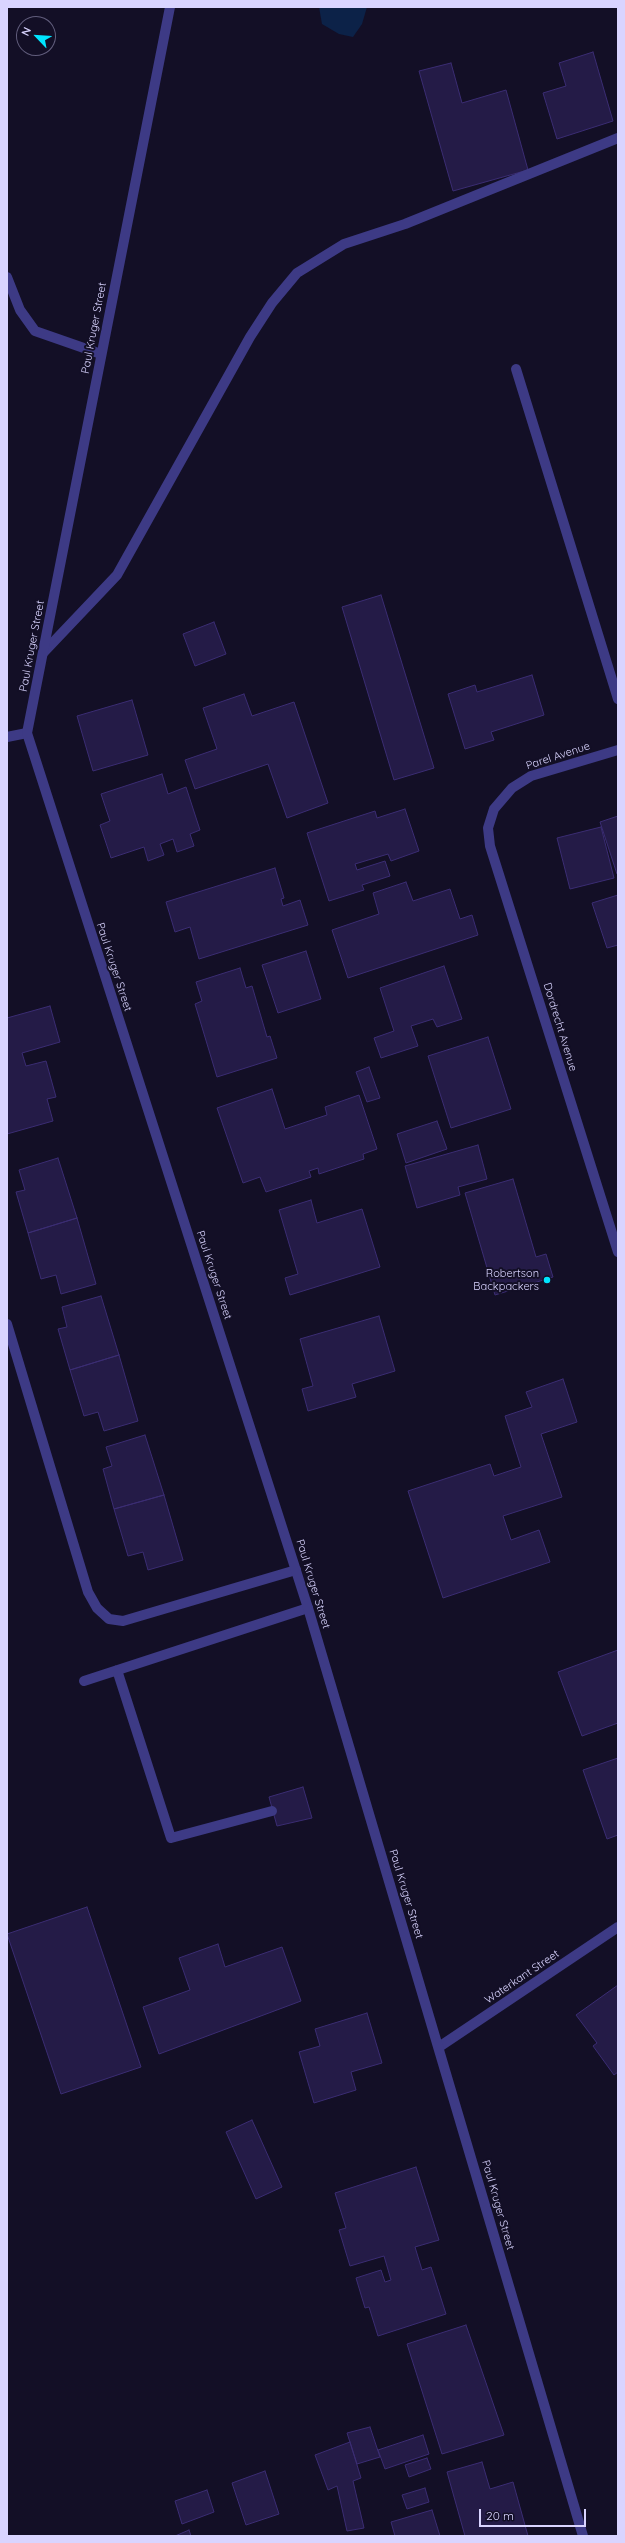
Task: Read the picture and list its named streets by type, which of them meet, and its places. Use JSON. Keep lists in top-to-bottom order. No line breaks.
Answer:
{"streets":{"street":["Paul Kruger Street","Parel Avenue","Dordrecht Avenue","Waterkant Street"]},"crossings":[["Paul Kruger Street","Waterkant Street"],["Parel Avenue","Dordrecht Avenue"]],"places":["Robertson Backpackers"],"scale_bar":"20 m","north":"top left"}
